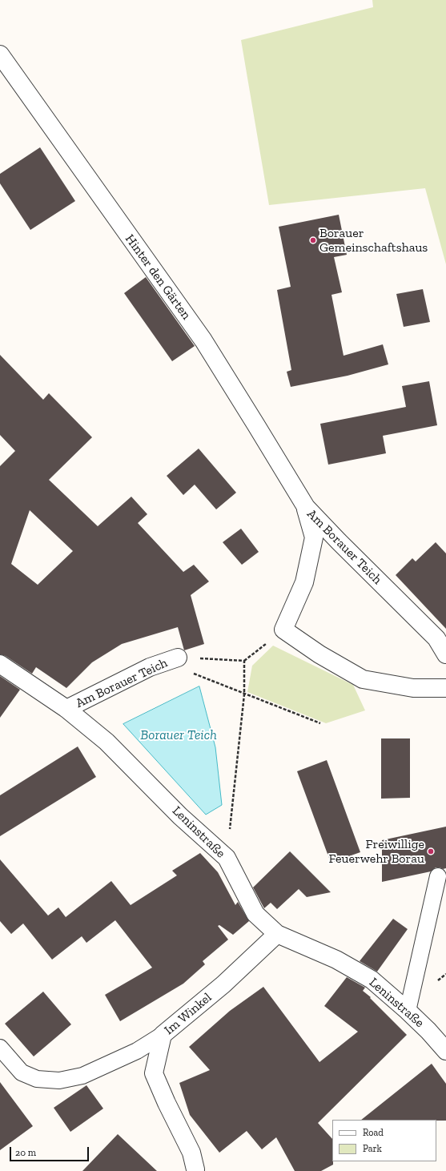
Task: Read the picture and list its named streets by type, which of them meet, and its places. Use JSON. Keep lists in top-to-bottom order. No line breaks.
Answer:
{"streets":{"street":["Hinter den Gärten","Am Borauer Teich","Leninstraße","Im Winkel"]},"crossings":[["Hinter den Gärten","Am Borauer Teich"],["Am Borauer Teich","Leninstraße"],["Leninstraße","Im Winkel"]],"water":["Borauer Teich"],"places":["Borauer Gemeinschaftshaus","Freiwillige Feuerwehr Borau"],"legend":["Road","Park"],"scale_bar":"20 m"}
